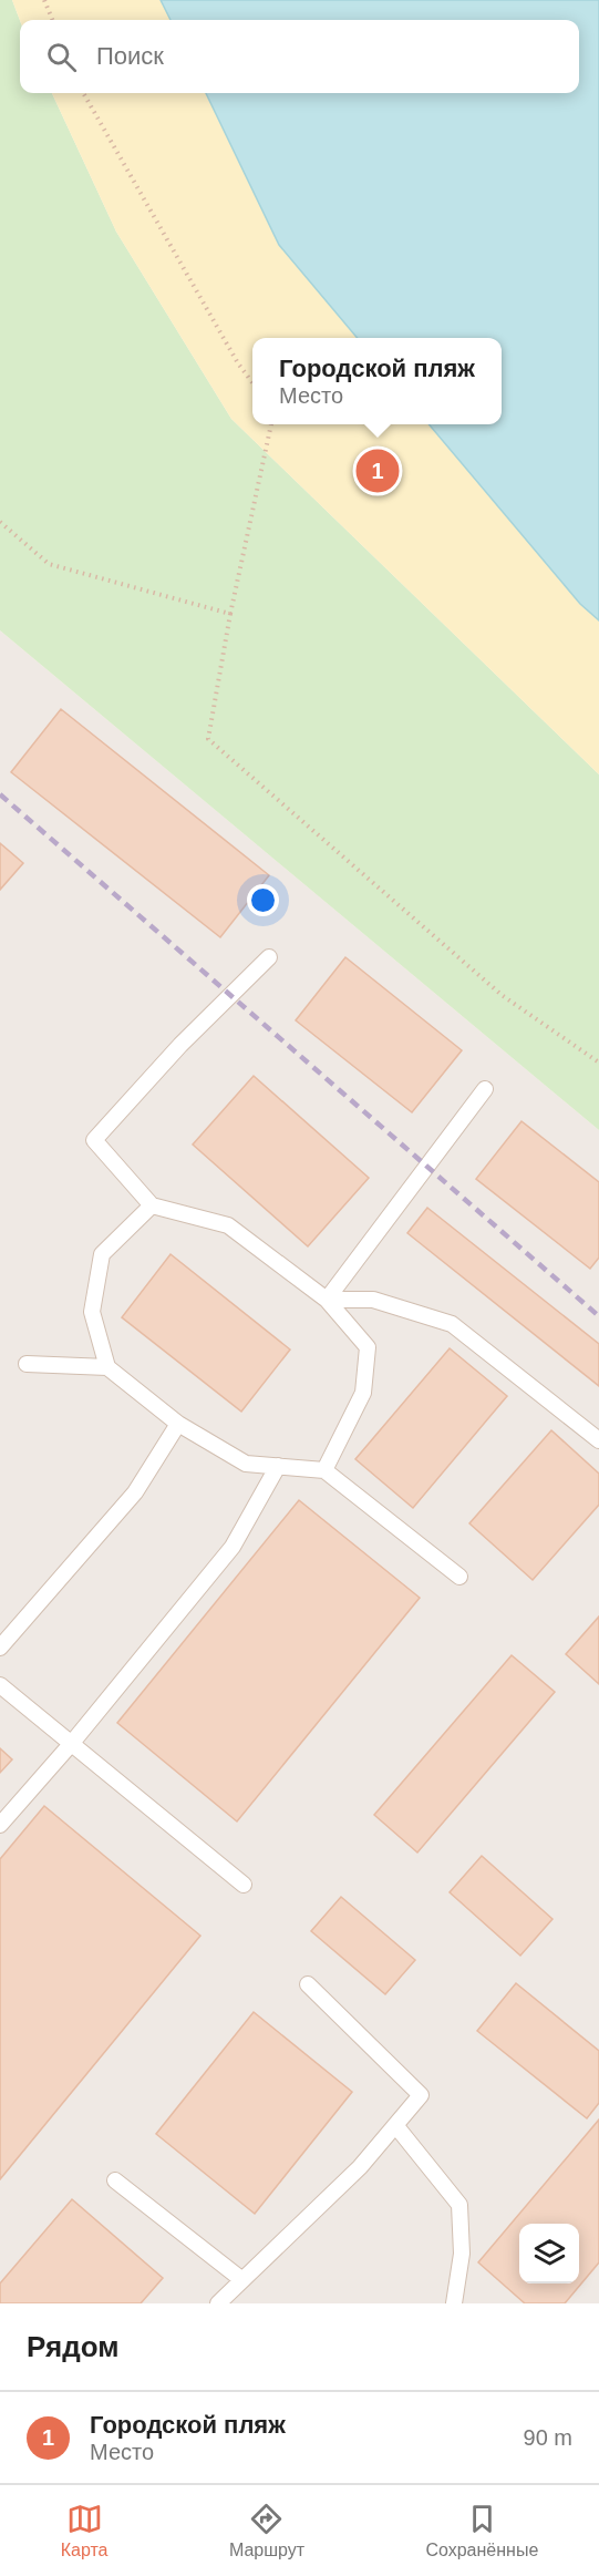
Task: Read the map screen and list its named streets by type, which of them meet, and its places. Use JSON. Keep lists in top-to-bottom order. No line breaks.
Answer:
{"page":{"search":"Поиск","popup":["Городской пляж","Место"],"pins":"1","heading":"Рядом","list":[{"mark":"1","name":"Городской пляж","note":"Место","value":"90 m"}],"nav":["Карта","Маршрут","Сохранённые"]}}
